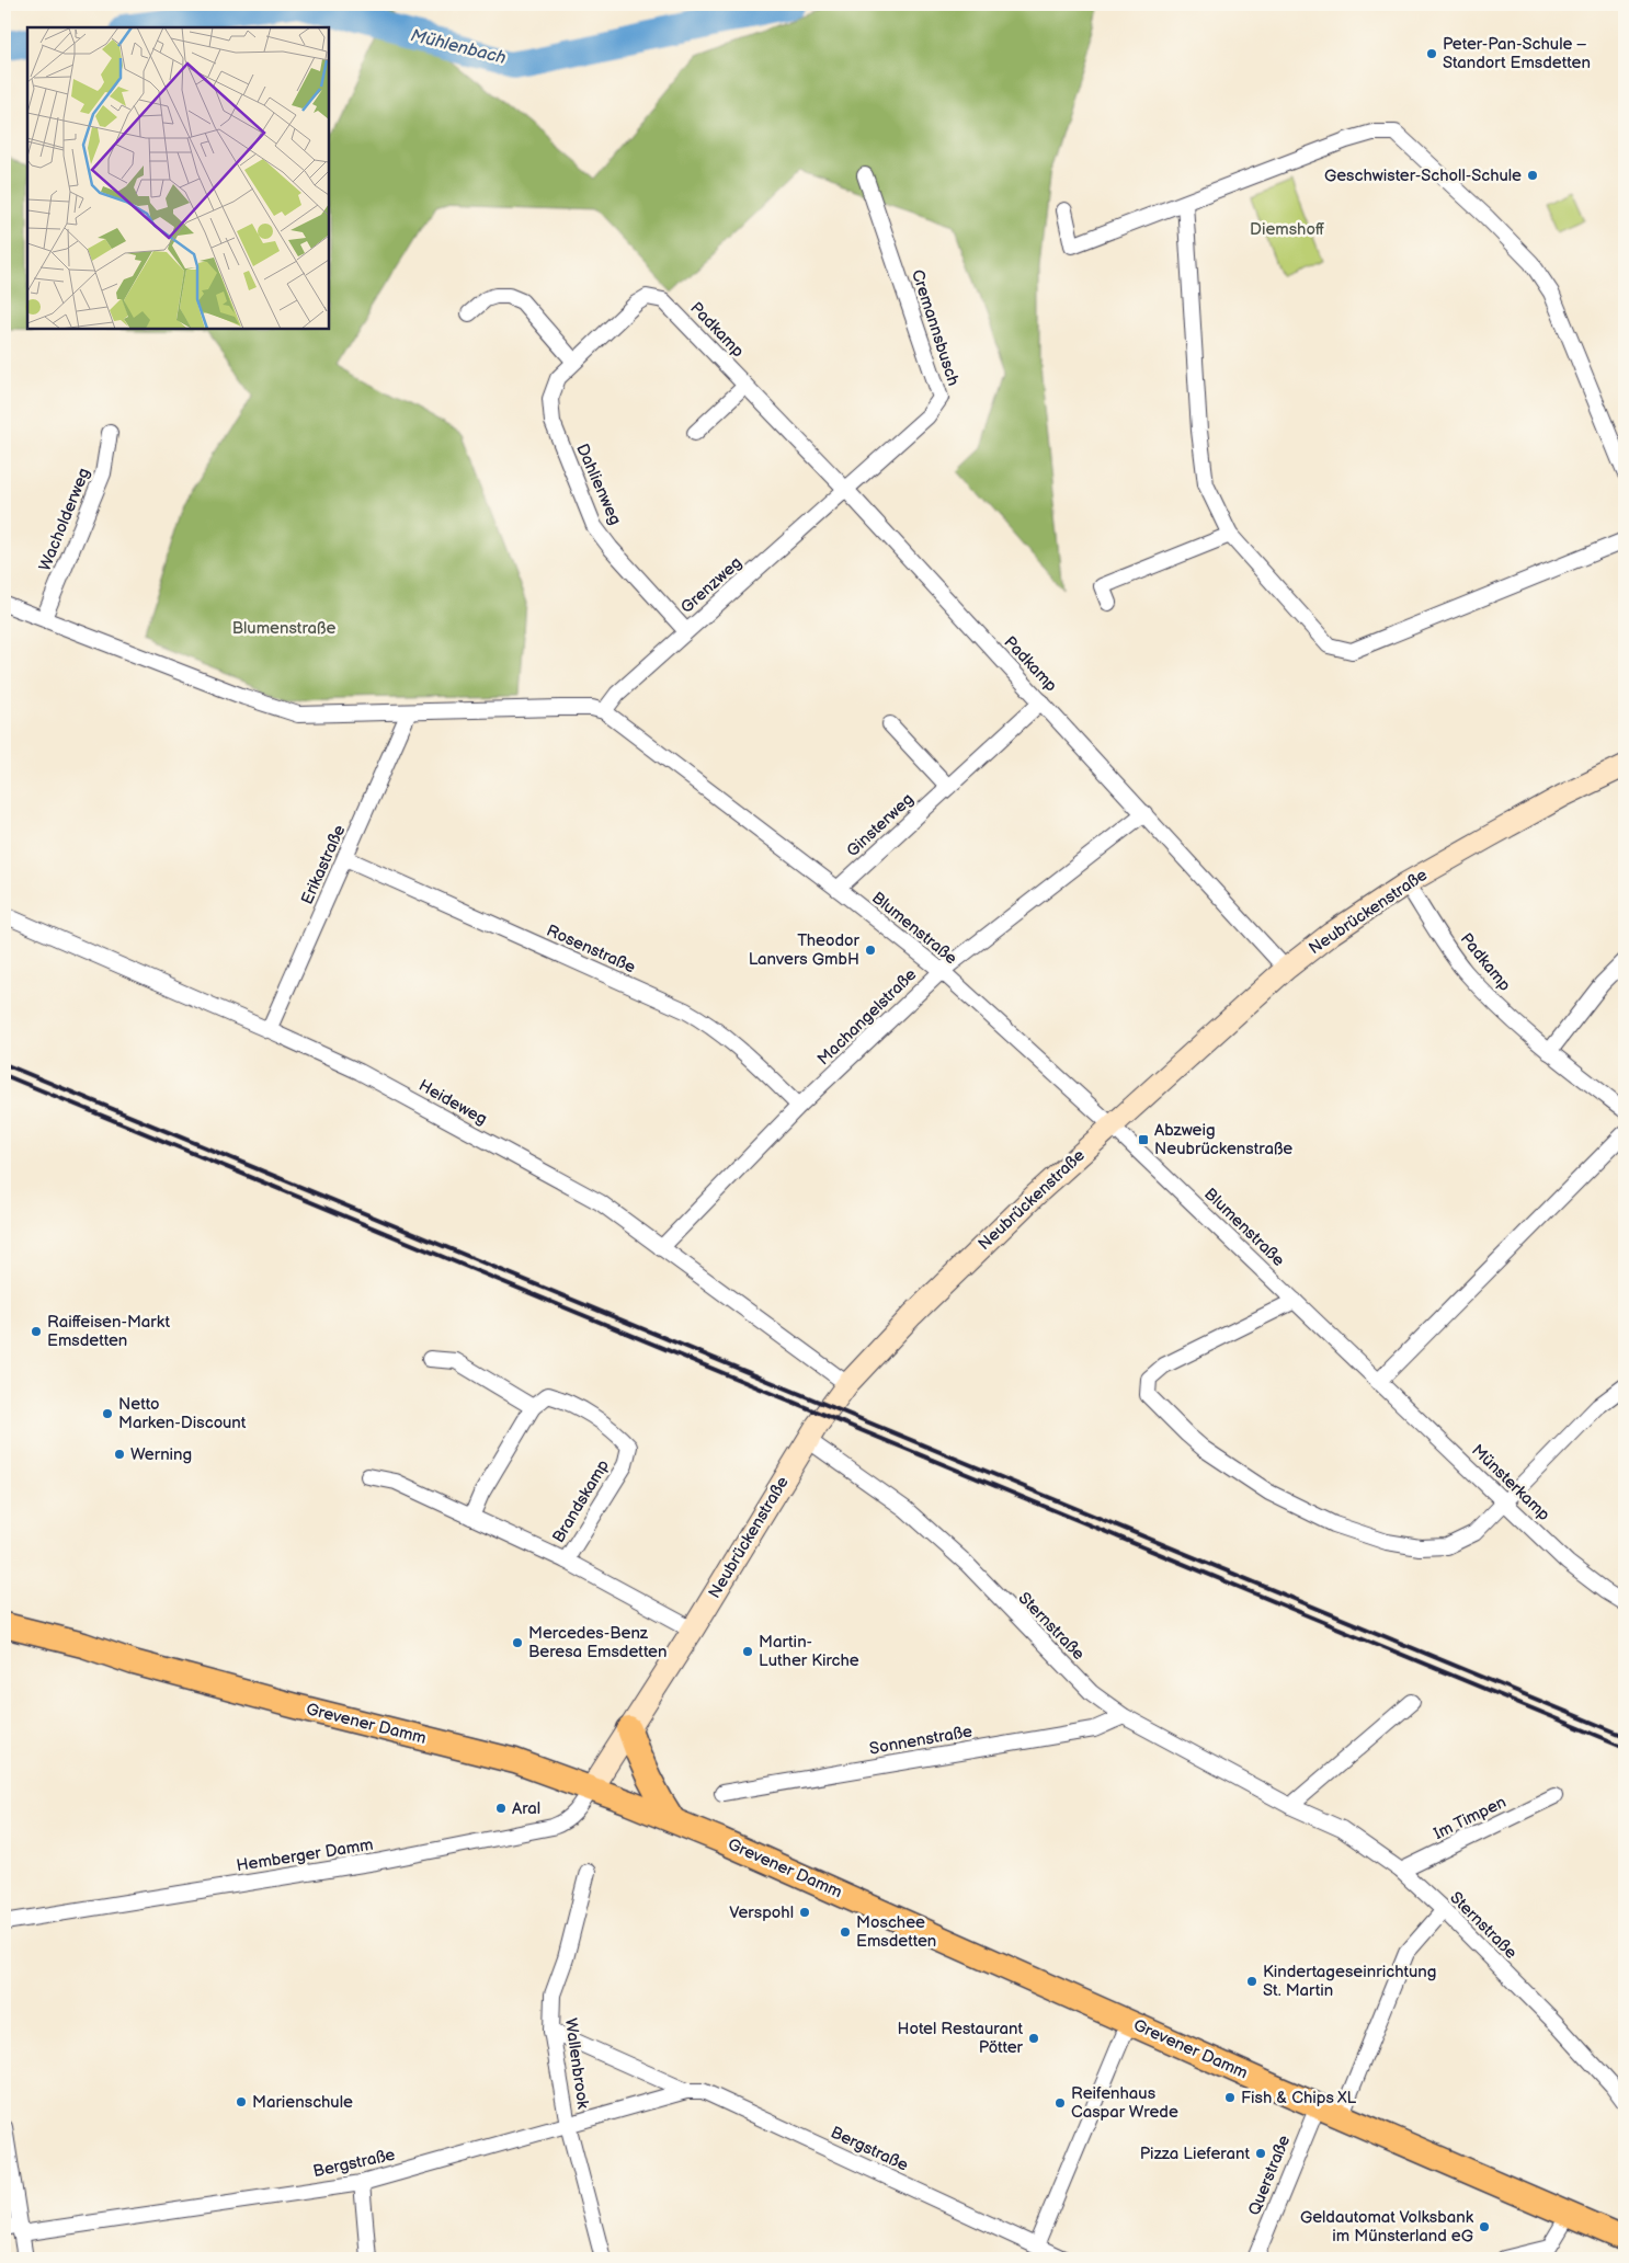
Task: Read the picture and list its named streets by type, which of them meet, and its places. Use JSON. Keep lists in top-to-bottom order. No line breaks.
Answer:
{"streets":{"main road":["Grevener Damm"],"street":["Cremannsbusch","Padkamp","Dahlienweg","Wacholderweg","Grenzweg","Ginsterweg","Erikastraße","Neubrückenstraße","Blumenstraße","Rosenstraße","Machangelstraße","Heideweg","Münsterkamp","Brandskamp","Sternstraße","Sonnenstraße","Im Timpen","Hemberger Damm","Wallenbrook","Bergstraße","Querstraße"]},"crossings":[["Cremannsbusch","Padkamp"],["Cremannsbusch","Grenzweg"],["Padkamp","Dahlienweg"],["Padkamp","Grenzweg"],["Padkamp","Ginsterweg"],["Padkamp","Neubrückenstraße"],["Padkamp","Machangelstraße"],["Dahlienweg","Grenzweg"],["Grenzweg","Blumenstraße"],["Ginsterweg","Blumenstraße"],["Erikastraße","Rosenstraße"],["Erikastraße","Heideweg"],["Neubrückenstraße","Blumenstraße"],["Neubrückenstraße","Heideweg"],["Neubrückenstraße","Brandskamp"],["Neubrückenstraße","Sternstraße"],["Neubrückenstraße","Grevener Damm"],["Neubrückenstraße","Hemberger Damm"],["Blumenstraße","Machangelstraße"],["Blumenstraße","Münsterkamp"],["Rosenstraße","Machangelstraße"],["Machangelstraße","Heideweg"],["Sternstraße","Sonnenstraße"],["Sternstraße","Im Timpen"],["Grevener Damm","Hemberger Damm"],["Grevener Damm","Querstraße"],["Wallenbrook","Bergstraße"]],"water":["Mühlenbach"],"parks":["Diemshoff","Blumenstraße"],"places":{"other":["Peter-Pan-Schule – Standort Emsdetten","Geschwister-Scholl-Schule","Theodor Lanvers GmbH","Raiffeisen-Markt Emsdetten","Netto Marken-Discount","Werning","Mercedes-Benz Beresa Emsdetten","Martin- Luther Kirche","Aral","Verspohl","Moschee Emsdetten","Kindertageseinrichtung St. Martin","Hotel Restaurant Pötter","Fish & Chips XL","Marienschule","Reifenhaus Caspar Wrede","Pizza Lieferant","Geldautomat Volksbank im Münsterland eG"],"transit":["Abzweig Neubrückenstraße"]}}
